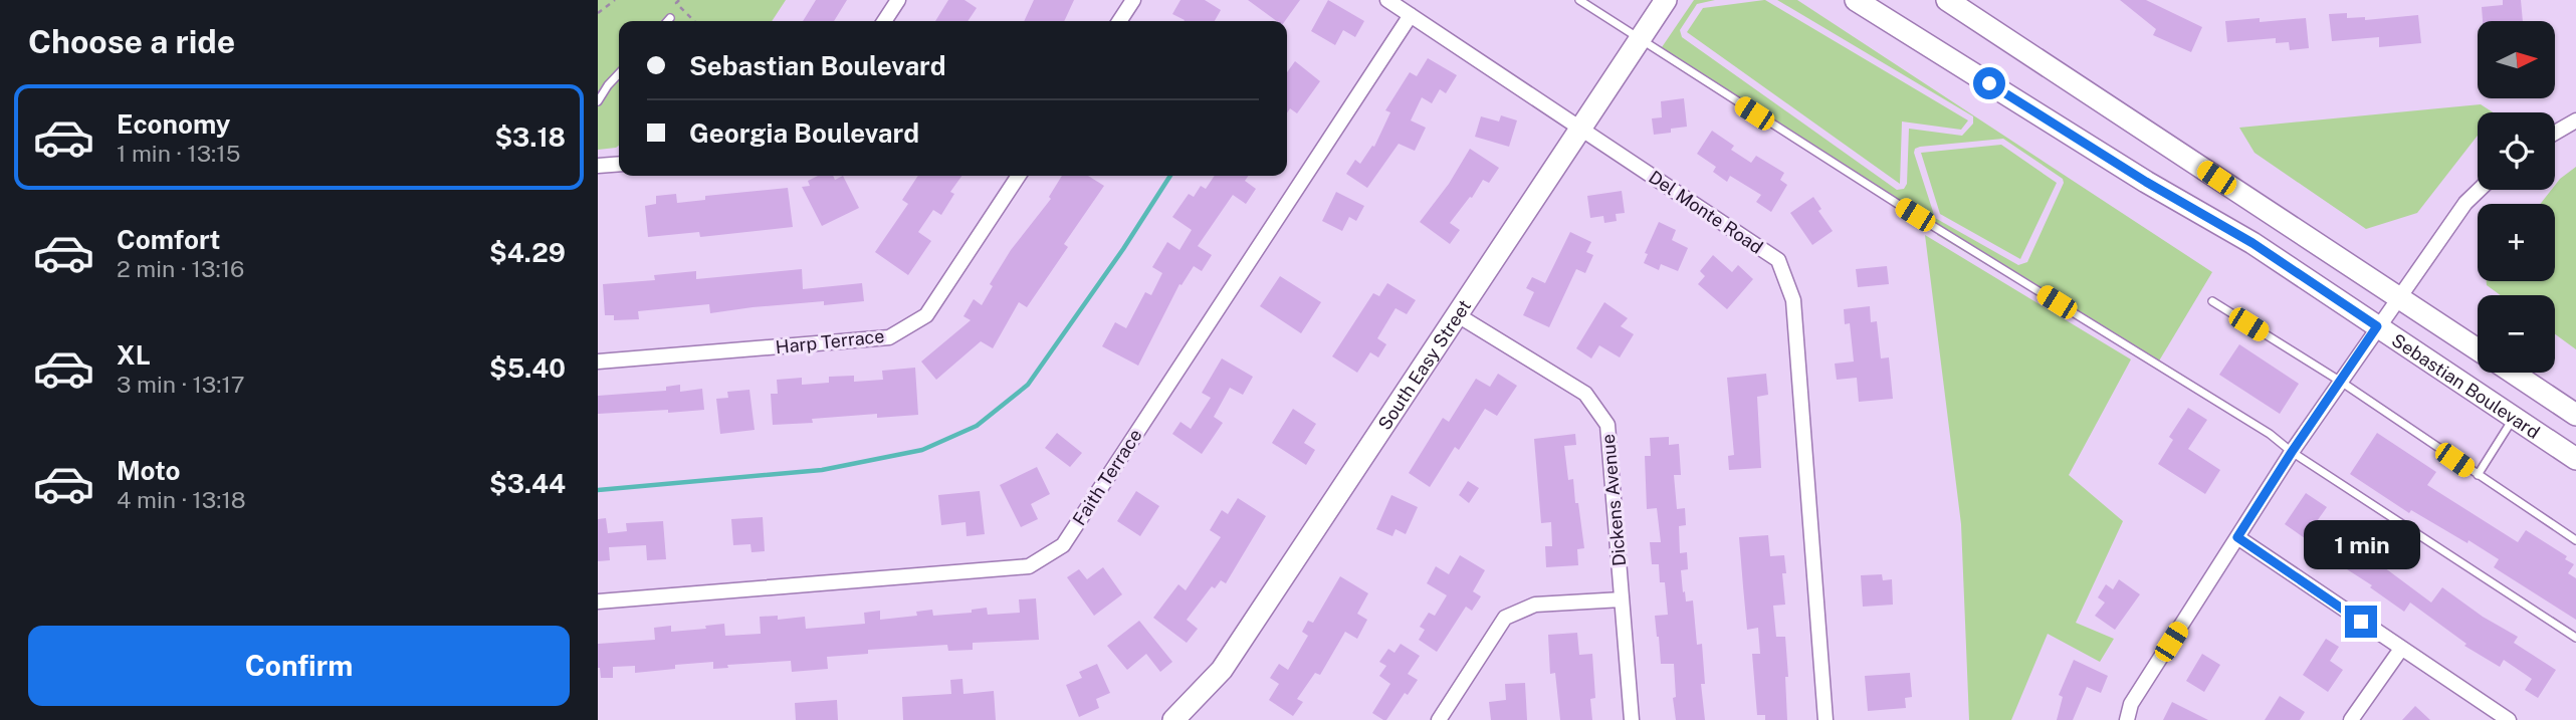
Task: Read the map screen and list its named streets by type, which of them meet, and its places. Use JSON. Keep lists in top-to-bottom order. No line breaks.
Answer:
{"streets":{"main road":["South Easy Street","Sebastian Boulevard"],"street":["Del Monte Road","Harp Terrace","Faith Terrace","Dickens Avenue"]},"crossings":[["Del Monte Road","South Easy Street"],["Del Monte Road","Faith Terrace"],["South Easy Street","Dickens Avenue"]],"north":"right","page":{"heading":"Choose a ride","map_buttons":["+","−"],"banner":["Sebastian Boulevard","Georgia Boulevard"],"list":[{"name":"Economy","note":"1 min · 13:15","value":"$3.18"},{"name":"Comfort","note":"2 min · 13:16","value":"$4.29"},{"name":"XL","note":"3 min · 13:17","value":"$5.40"},{"name":"Moto","note":"4 min · 13:18","value":"$3.44"}],"bubble":"1 min","buttons":"Confirm"}}
